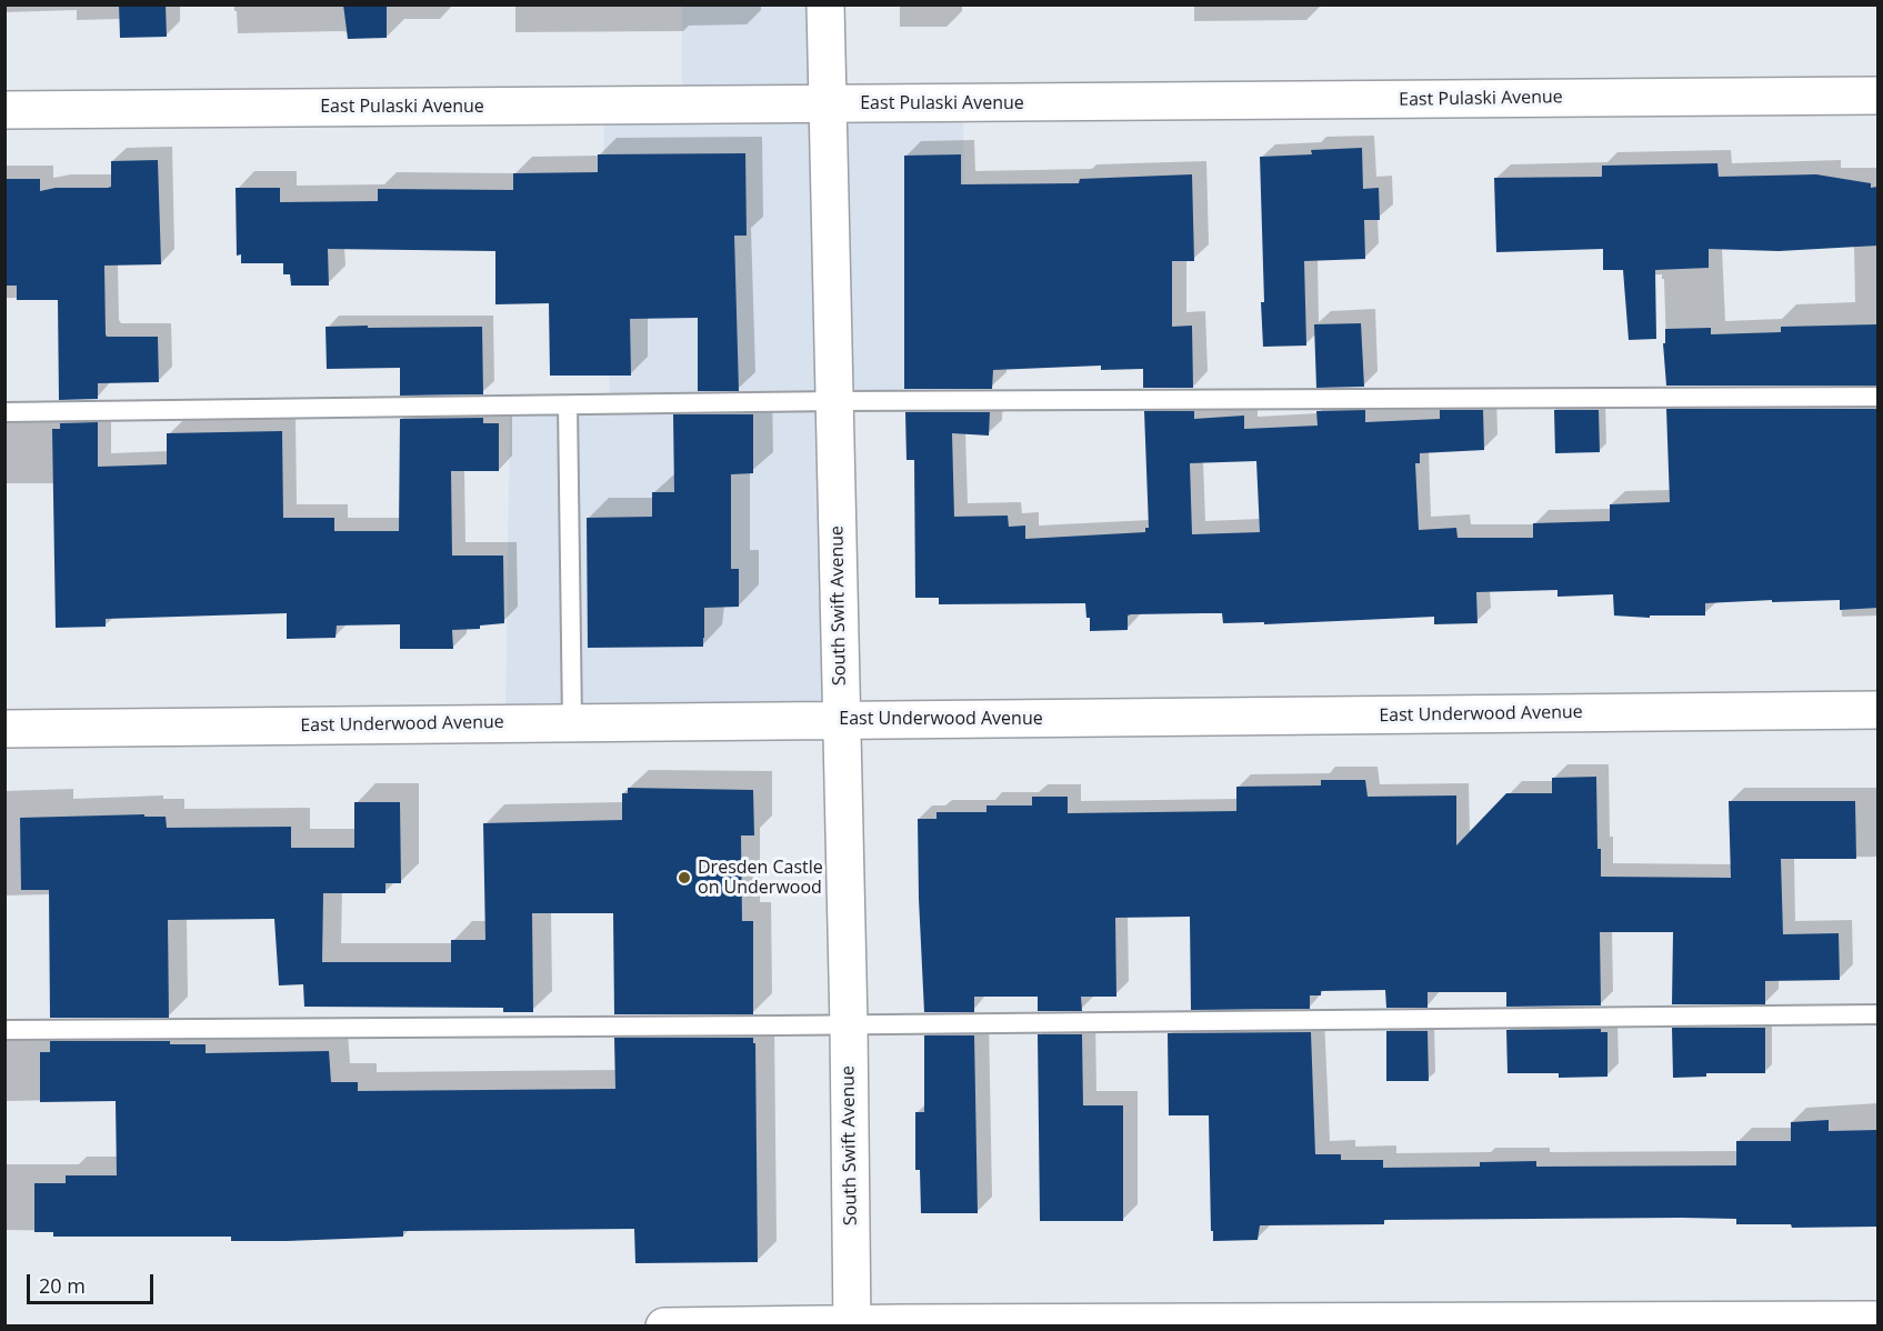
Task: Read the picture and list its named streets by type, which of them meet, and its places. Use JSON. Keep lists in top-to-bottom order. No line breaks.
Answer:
{"streets":{"street":["East Pulaski Avenue","South Swift Avenue","East Underwood Avenue"]},"crossings":[["East Pulaski Avenue","South Swift Avenue"],["South Swift Avenue","East Underwood Avenue"]],"places":["Dresden Castle on Underwood"],"scale_bar":"20 m"}
